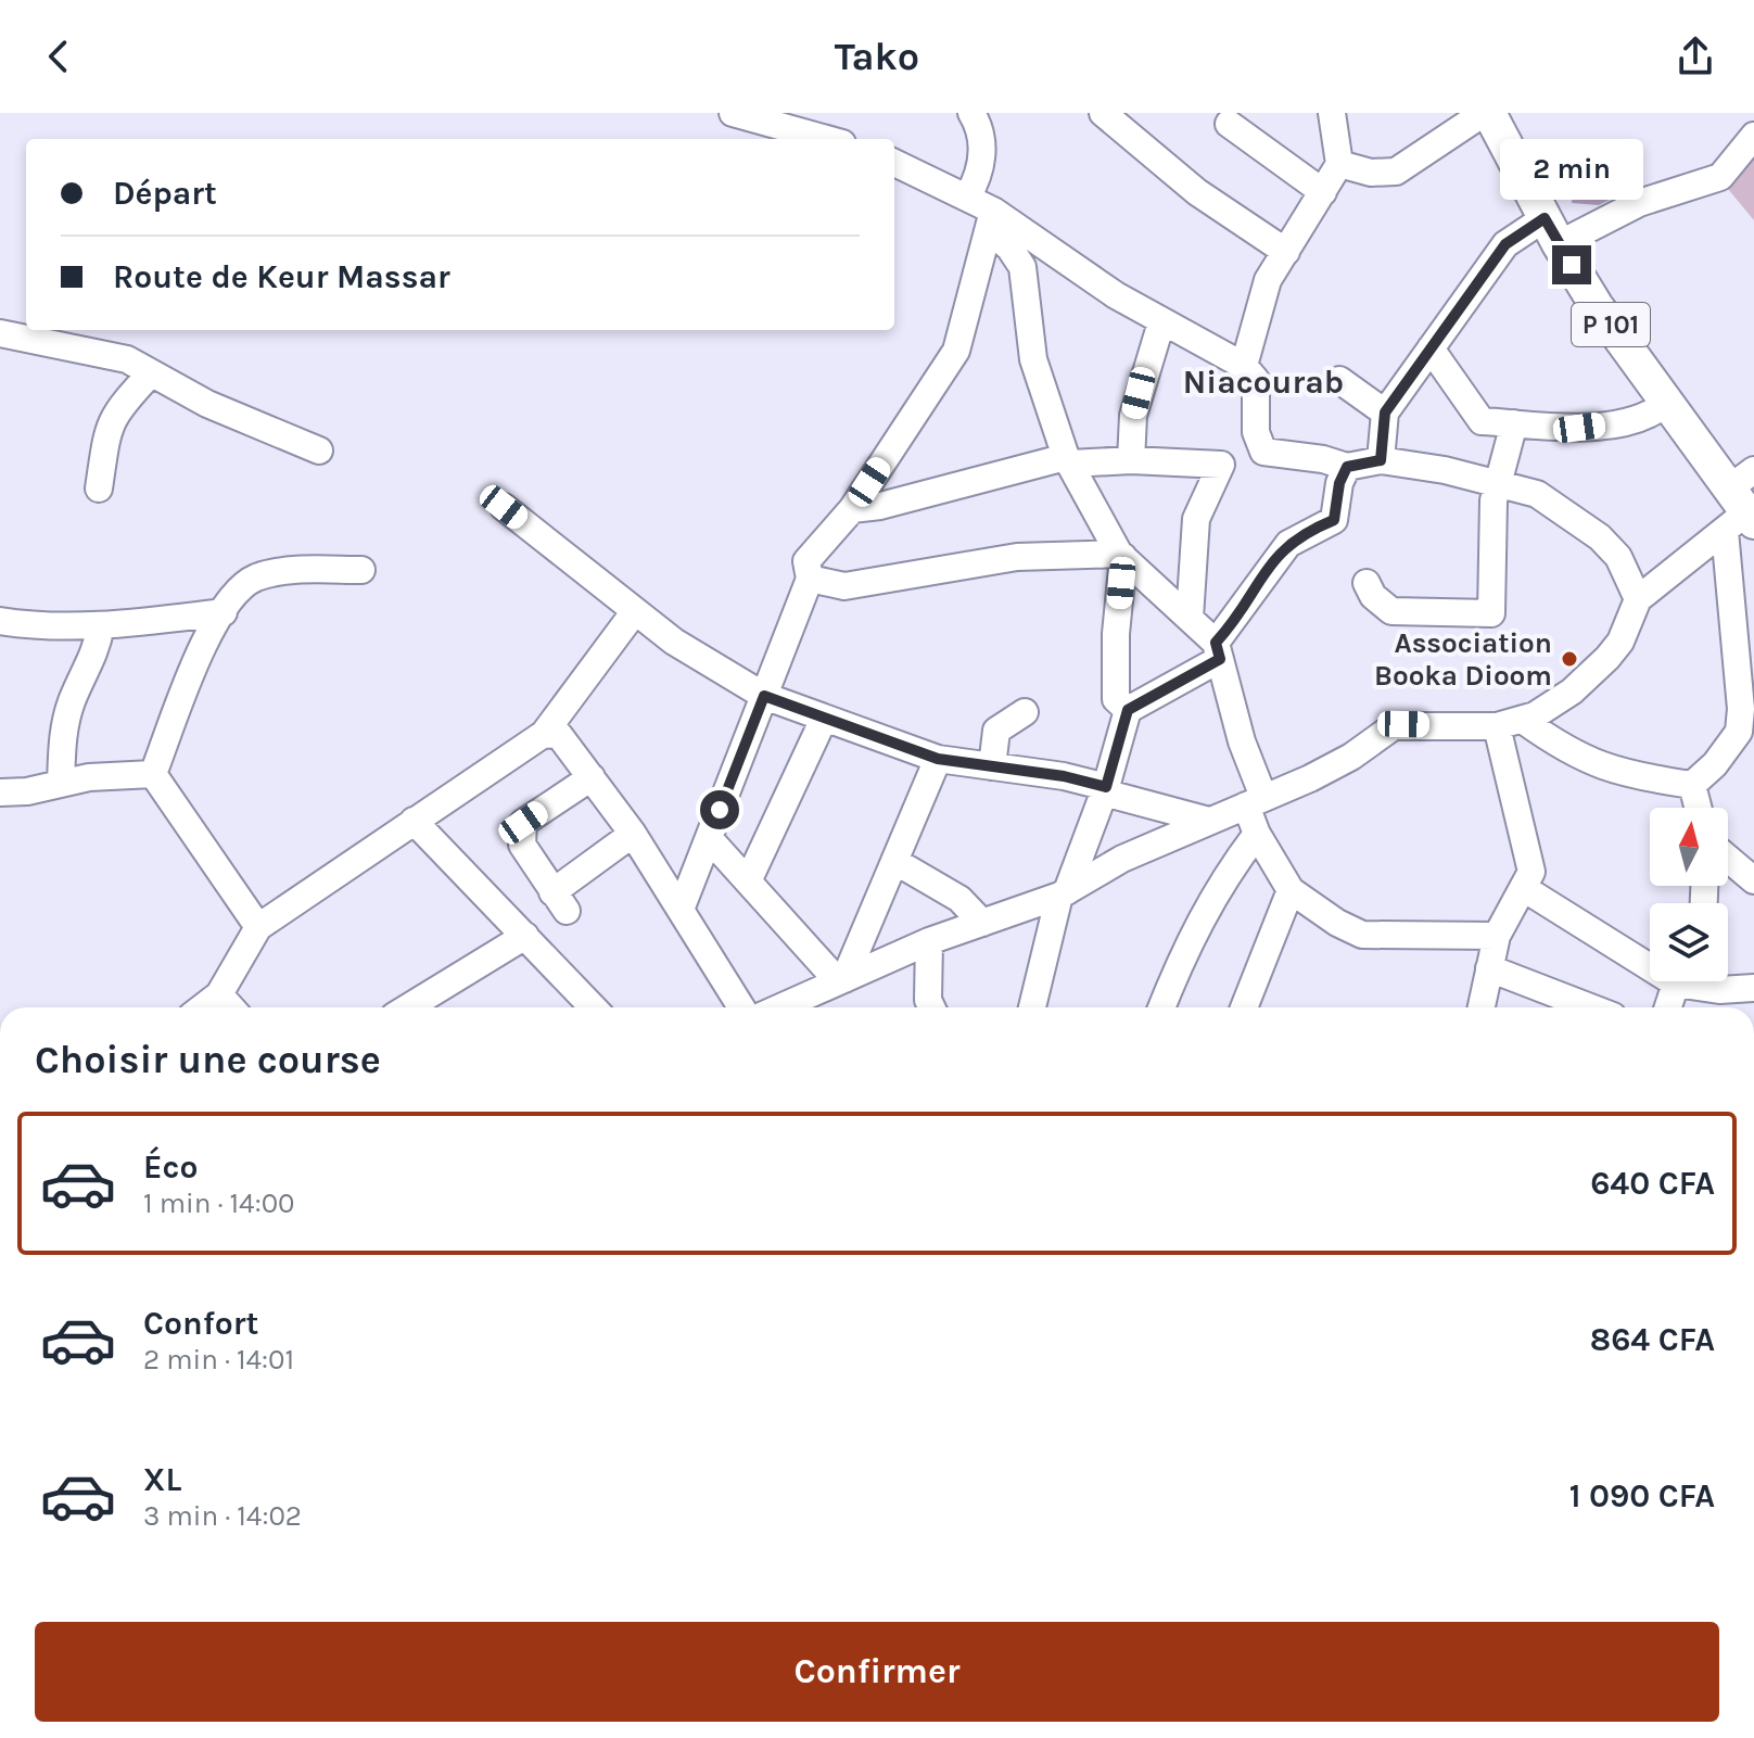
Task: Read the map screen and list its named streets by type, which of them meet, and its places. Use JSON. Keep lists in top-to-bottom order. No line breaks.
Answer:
{"streets":{"main road":["P 101"]},"districts":["Niacourab"],"places":["Association Booka Dioom"],"north":"top","page":{"header":"Tako","bubble":"2 min","banner":["Départ","Route de Keur Massar"],"heading":"Choisir une course","list":[{"name":"Éco","note":"1 min · 14:00","value":"640 CFA"},{"name":"Confort","note":"2 min · 14:01","value":"864 CFA"},{"name":"XL","note":"3 min · 14:02","value":"1 090 CFA"}],"buttons":"Confirmer"}}
